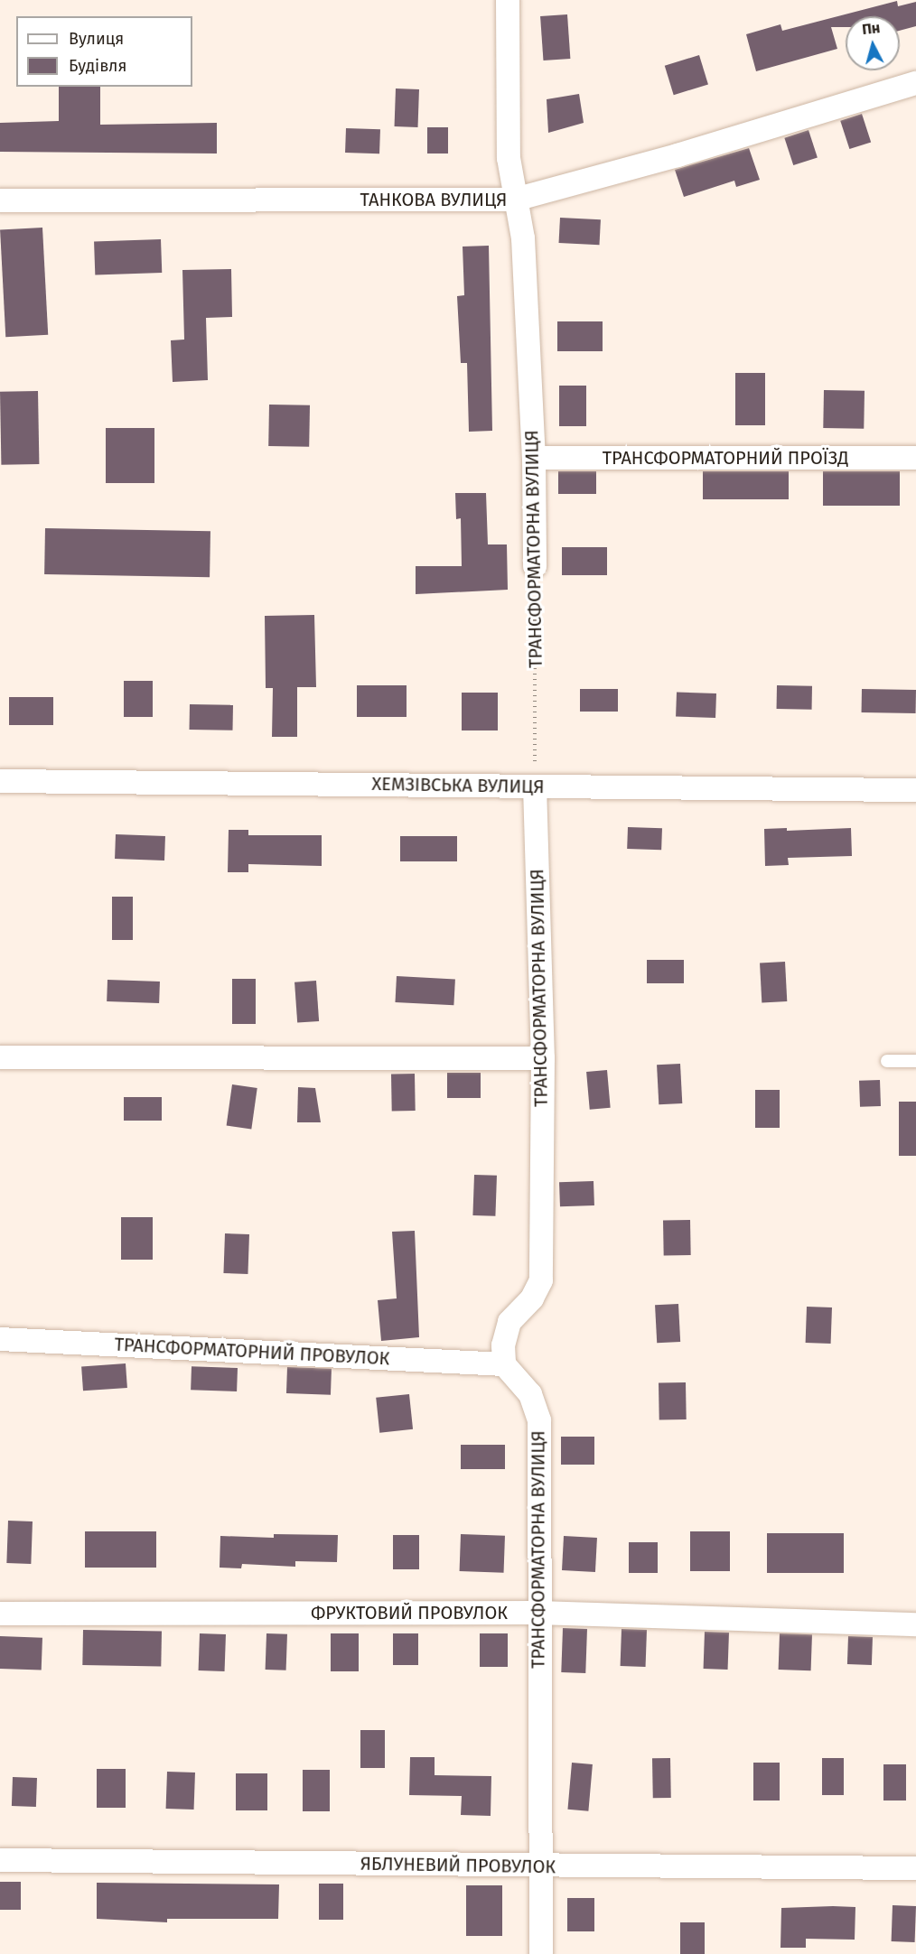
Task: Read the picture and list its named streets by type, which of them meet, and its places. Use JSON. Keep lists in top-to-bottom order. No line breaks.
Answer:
{"streets":{"street":["ТАНКОВА ВУЛИЦЯ","ТРАНСФОРМАТОРНИЙ ПРОЇЗД","ТРАНСФОРМАТОРНА ВУЛИЦЯ","ХЕМЗІВСЬКА ВУЛИЦЯ","ТРАНСФОРМАТОРНИЙ ПРОВУЛОК","ФРУКТОВИЙ ПРОВУЛОК","ЯБЛУНЕВИЙ ПРОВУЛОК"]},"crossings":[["ТАНКОВА ВУЛИЦЯ","ТРАНСФОРМАТОРНА ВУЛИЦЯ"],["ТРАНСФОРМАТОРНИЙ ПРОЇЗД","ТРАНСФОРМАТОРНА ВУЛИЦЯ"],["ТРАНСФОРМАТОРНА ВУЛИЦЯ","ХЕМЗІВСЬКА ВУЛИЦЯ"],["ТРАНСФОРМАТОРНА ВУЛИЦЯ","ТРАНСФОРМАТОРНИЙ ПРОВУЛОК"],["ТРАНСФОРМАТОРНА ВУЛИЦЯ","ФРУКТОВИЙ ПРОВУЛОК"],["ТРАНСФОРМАТОРНА ВУЛИЦЯ","ЯБЛУНЕВИЙ ПРОВУЛОК"]],"legend":["Вулиця","Будівля"],"north":"top"}
